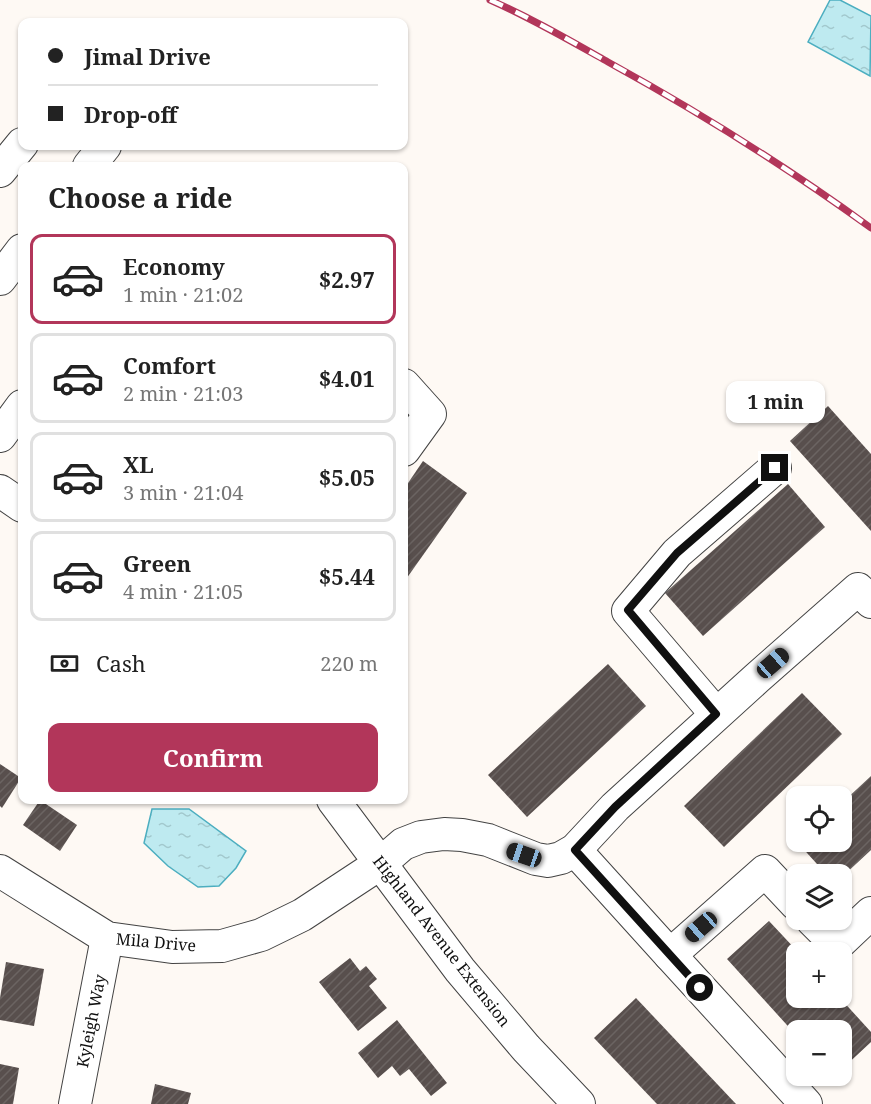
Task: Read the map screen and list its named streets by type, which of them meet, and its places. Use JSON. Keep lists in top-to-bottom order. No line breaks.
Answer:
{"streets":{"street":["Highland Avenue Extension","Mila Drive","Kyleigh Way"]},"crossings":[["Highland Avenue Extension","Mila Drive"],["Mila Drive","Kyleigh Way"]],"page":{"banner":["Jimal Drive","Drop-off"],"heading":"Choose a ride","list":[{"name":"Economy","note":"1 min · 21:02","value":"$2.97"},{"name":"Comfort","note":"2 min · 21:03","value":"$4.01"},{"name":"XL","note":"3 min · 21:04","value":"$5.05"},{"name":"Green","note":"4 min · 21:05","value":"$5.44"}],"bubble":"1 min","pay":["Cash","220 m"],"buttons":"Confirm","map_buttons":["+","−"]}}
